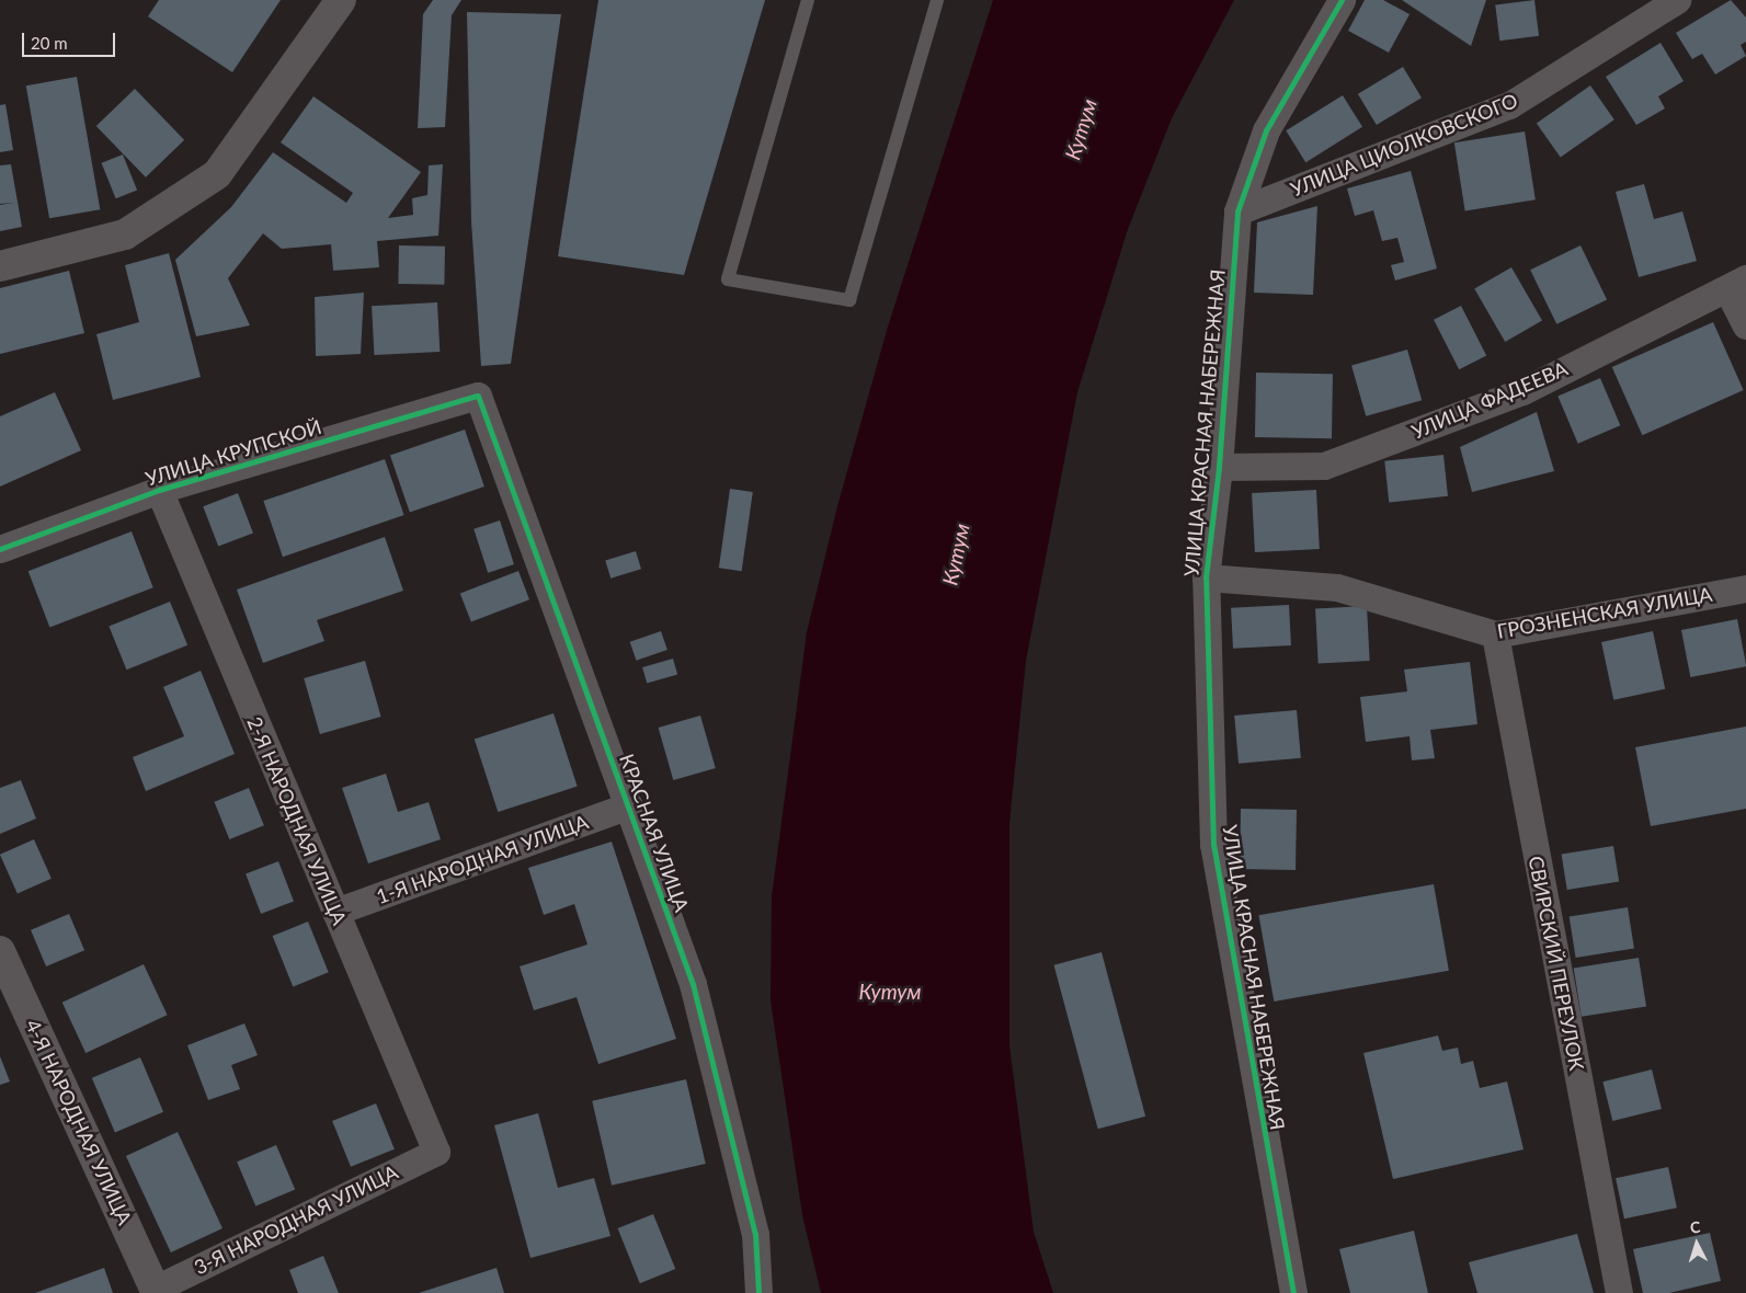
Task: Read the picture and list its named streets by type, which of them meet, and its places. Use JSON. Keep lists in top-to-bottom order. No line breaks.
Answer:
{"streets":{"main road":["4-Я НАРОДНАЯ УЛИЦА"],"street":["УЛИЦА ЦИОЛКОВСКОГО","УЛИЦА ФАДЕЕВА","УЛИЦА КРАСНАЯ НАБЕРЕЖНАЯ","УЛИЦА КРУПСКОЙ","ГРОЗНЕНСКАЯ УЛИЦА","2-Я НАРОДНАЯ УЛИЦА","КРАСНАЯ УЛИЦА","1-Я НАРОДНАЯ УЛИЦА","СВИРСКИЙ ПЕРЕУЛОК","3-Я НАРОДНАЯ УЛИЦА"]},"crossings":[["УЛИЦА ЦИОЛКОВСКОГО","УЛИЦА КРАСНАЯ НАБЕРЕЖНАЯ"],["УЛИЦА ФАДЕЕВА","УЛИЦА КРАСНАЯ НАБЕРЕЖНАЯ"],["УЛИЦА КРАСНАЯ НАБЕРЕЖНАЯ","ГРОЗНЕНСКАЯ УЛИЦА"],["УЛИЦА КРУПСКОЙ","2-Я НАРОДНАЯ УЛИЦА"],["УЛИЦА КРУПСКОЙ","КРАСНАЯ УЛИЦА"],["ГРОЗНЕНСКАЯ УЛИЦА","СВИРСКИЙ ПЕРЕУЛОК"],["2-Я НАРОДНАЯ УЛИЦА","1-Я НАРОДНАЯ УЛИЦА"],["2-Я НАРОДНАЯ УЛИЦА","3-Я НАРОДНАЯ УЛИЦА"],["КРАСНАЯ УЛИЦА","1-Я НАРОДНАЯ УЛИЦА"],["4-Я НАРОДНАЯ УЛИЦА","3-Я НАРОДНАЯ УЛИЦА"]],"water":["Кутум"],"scale_bar":"20 m","north":"top"}
